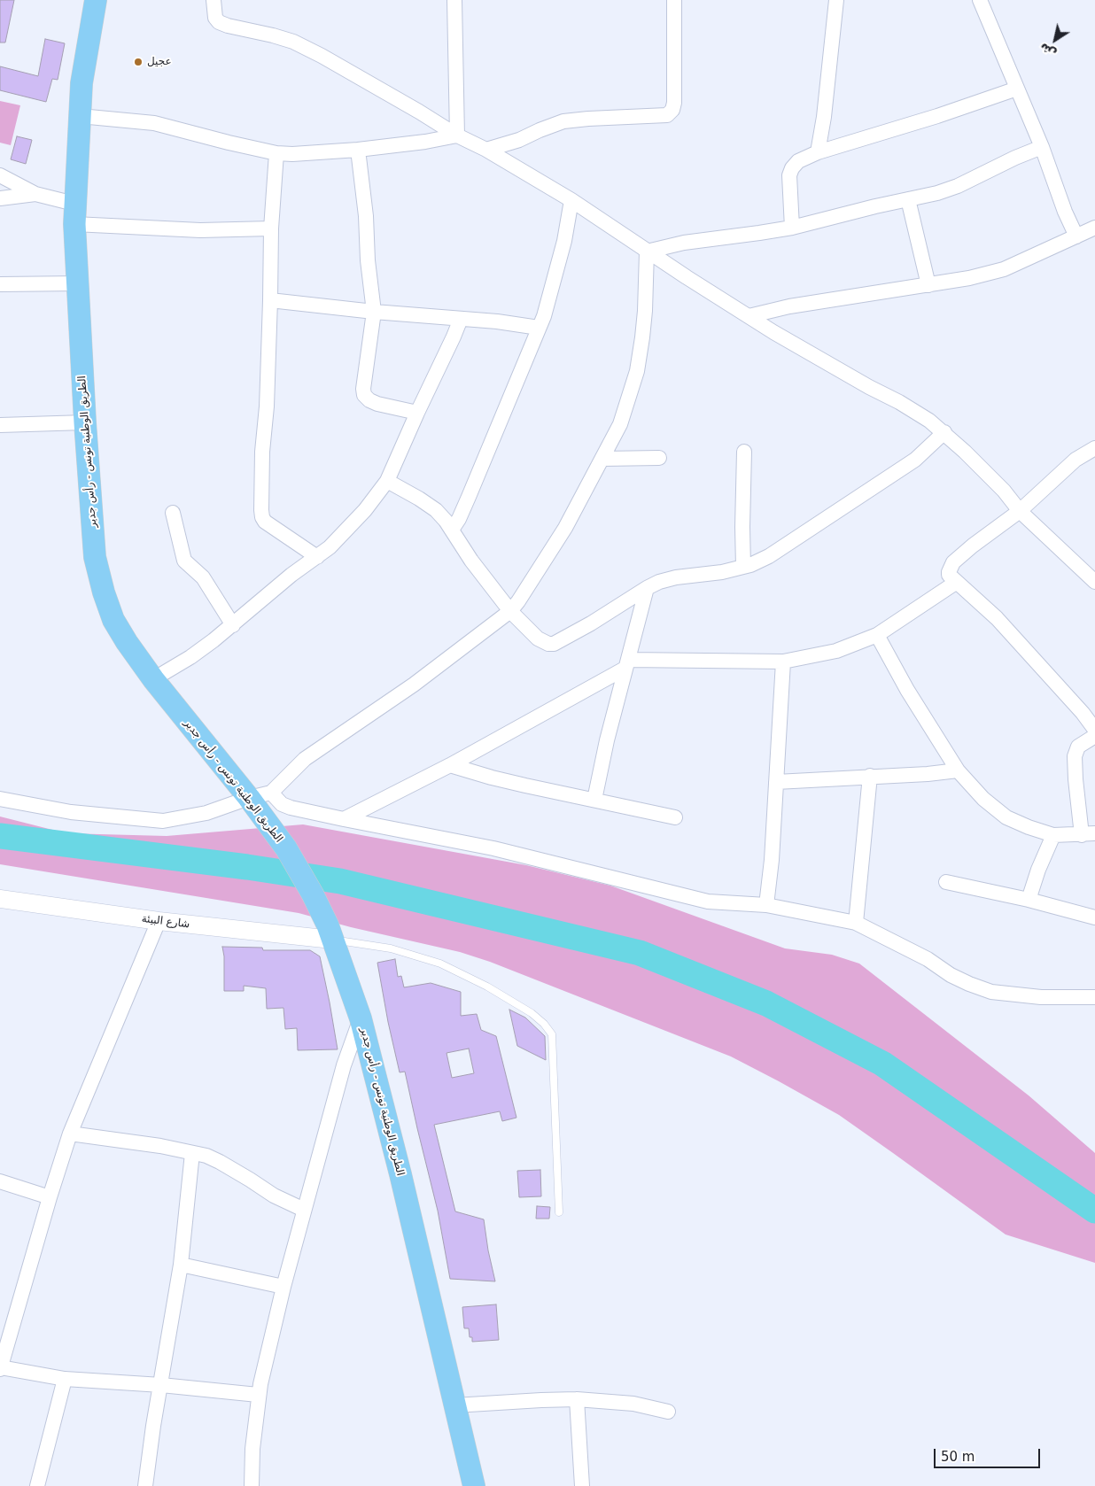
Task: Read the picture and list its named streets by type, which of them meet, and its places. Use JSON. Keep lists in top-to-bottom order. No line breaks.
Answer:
{"streets":{"main road":["الطريق الوطنية تونس - رأس جدير"],"street":["شارع البيئة"]},"crossings":[["الطريق الوطنية تونس - رأس جدير","شارع البيئة"]],"places":["عجيل"],"scale_bar":"50 m","north":"bottom left"}
